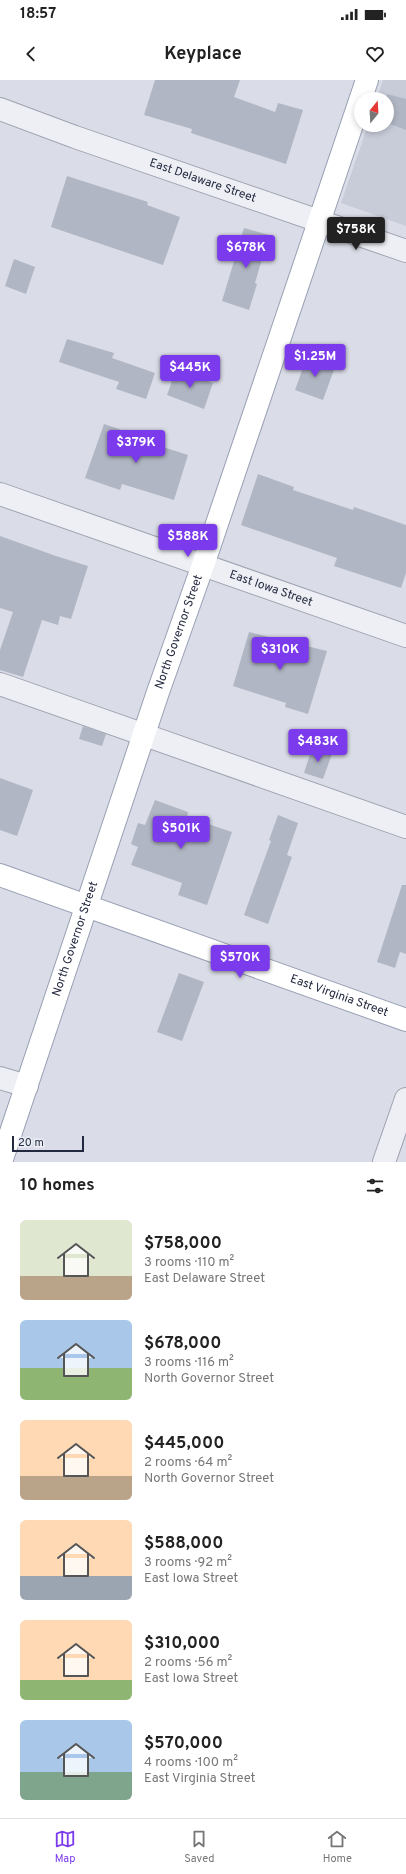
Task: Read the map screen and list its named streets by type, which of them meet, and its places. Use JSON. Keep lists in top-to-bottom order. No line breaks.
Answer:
{"streets":{"main road":["North Governor Street","East Virginia Street"],"street":["East Delaware Street","East Iowa Street"]},"crossings":[["East Delaware Street","North Governor Street"],["East Iowa Street","North Governor Street"],["North Governor Street","East Virginia Street"]],"scale_bar":"20 m","north":"top","page":{"status":"18:57","header":"Keyplace","price":["$758K","$678K","$1.25M","$445K","$379K","$588K","$310K","$483K","$501K","$570K"],"scale":"20 m","heading":"10 homes","list":[{"name":"$758,000","note":"3 rooms · 110 m² · East Delaware Street"},{"name":"$678,000","note":"3 rooms · 116 m² · North Governor Street"},{"name":"$445,000","note":"2 rooms · 64 m² · North Governor Street"},{"name":"$588,000","note":"3 rooms · 92 m² · East Iowa Street"},{"name":"$310,000","note":"2 rooms · 56 m² · East Iowa Street"},{"name":"$570,000","note":"4 rooms · 100 m² · East Virginia Street"}],"tabs":["Map","Saved","Home"]}}
